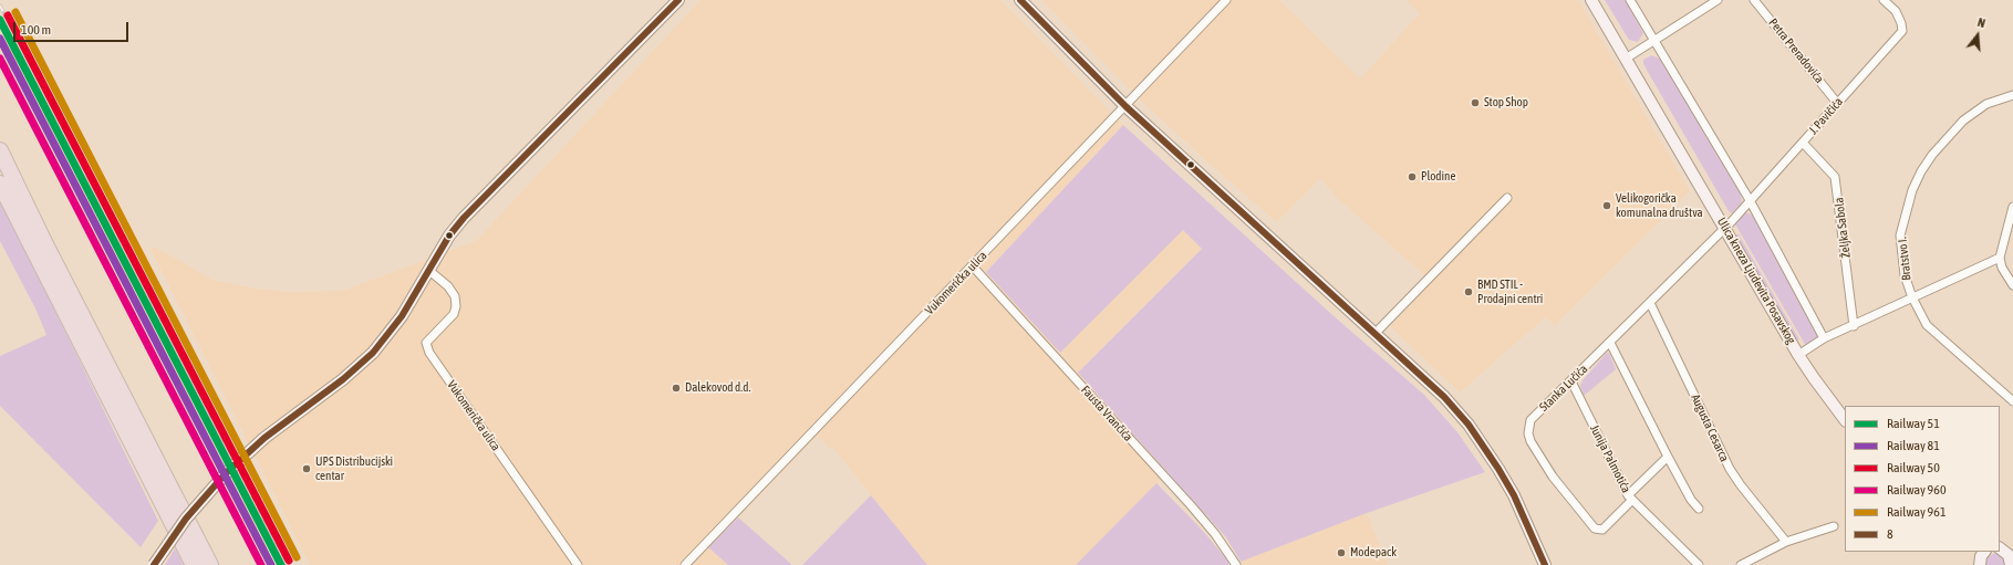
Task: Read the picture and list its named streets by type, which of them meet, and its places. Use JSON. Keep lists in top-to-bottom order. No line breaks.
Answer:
{"streets":{"main road":["Ulica kneza Ljudevita Posavskog"],"street":["Petra Preradovića","J. Pavičića","Željka Sabola","Bratstvo I.","Vukomerička ulica","Stanka Lučića","Fausta Vrančića","Augusta Cesarca","Junija Palmotića"]},"crossings":[["Petra Preradovića","J. Pavičića"],["J. Pavičića","Željka Sabola"],["J. Pavičića","Ulica kneza Ljudevita Posavskog"],["J. Pavičića","Stanka Lučića"],["Ulica kneza Ljudevita Posavskog","Stanka Lučića"],["Vukomerička ulica","Fausta Vrančića"],["Stanka Lučića","Augusta Cesarca"],["Stanka Lučića","Junija Palmotića"]],"places":["Stop Shop","Plodine","Velikogorička komunalna društva","BMD STIL - Prodajni centri","Dalekovod d.d.","UPS Distribucijski centar","Modepack"],"lines":["transit line 8","rail line 961","rail line 50","rail line 51","rail line 81","rail line 960"],"legend":["Railway 51","Railway 81","Railway 50","Railway 960","Railway 961","8"],"scale_bar":"100 m","north":"top"}
